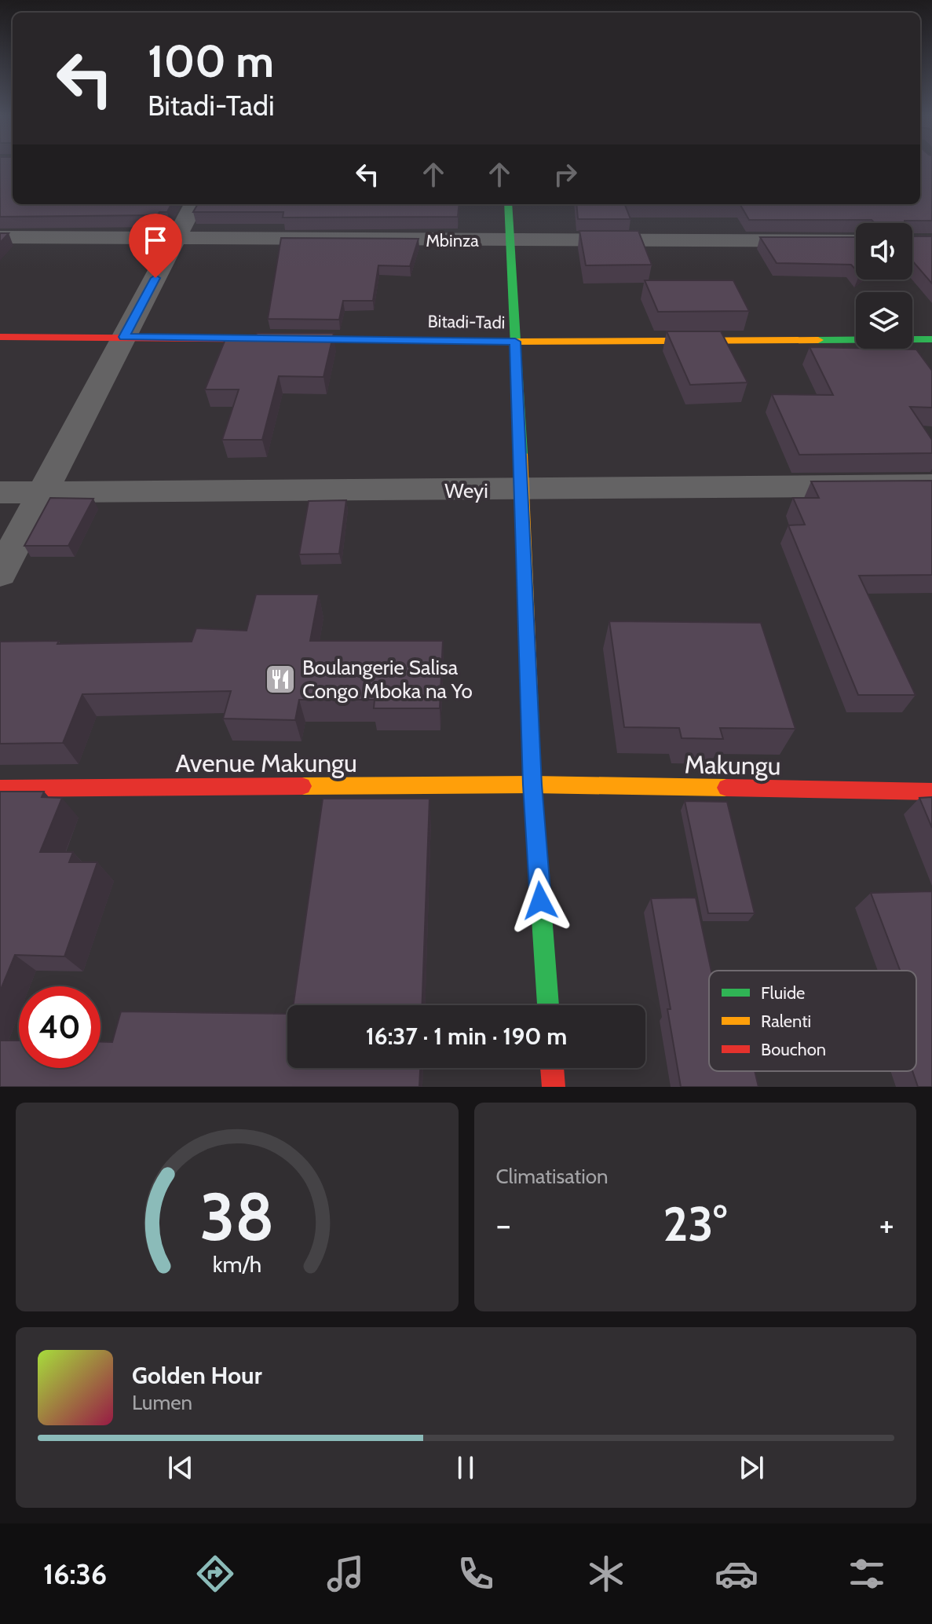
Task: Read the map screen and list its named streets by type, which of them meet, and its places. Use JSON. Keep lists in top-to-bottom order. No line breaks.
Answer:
{"streets":{"street":["Mbinza","Bitadi-Tadi","Weyi","Avenue Makungu","Makungu"]},"crossings":[["Avenue Makungu","Makungu"]],"places":{"restaurant":["Boulangerie Salisa Congo Mboka na Yo"]},"legend":["Fluide","Ralenti","Bouchon"],"page":{"turn":["100 m","Bitadi-Tadi"],"limit":"40","trip":"16:37 · 1 min · 190 m","tile":"Climatisation","heat":["−","23°","+"],"song":["Golden Hour","Lumen"],"tabs":"16:36","gauge":["38","km/h"]}}
